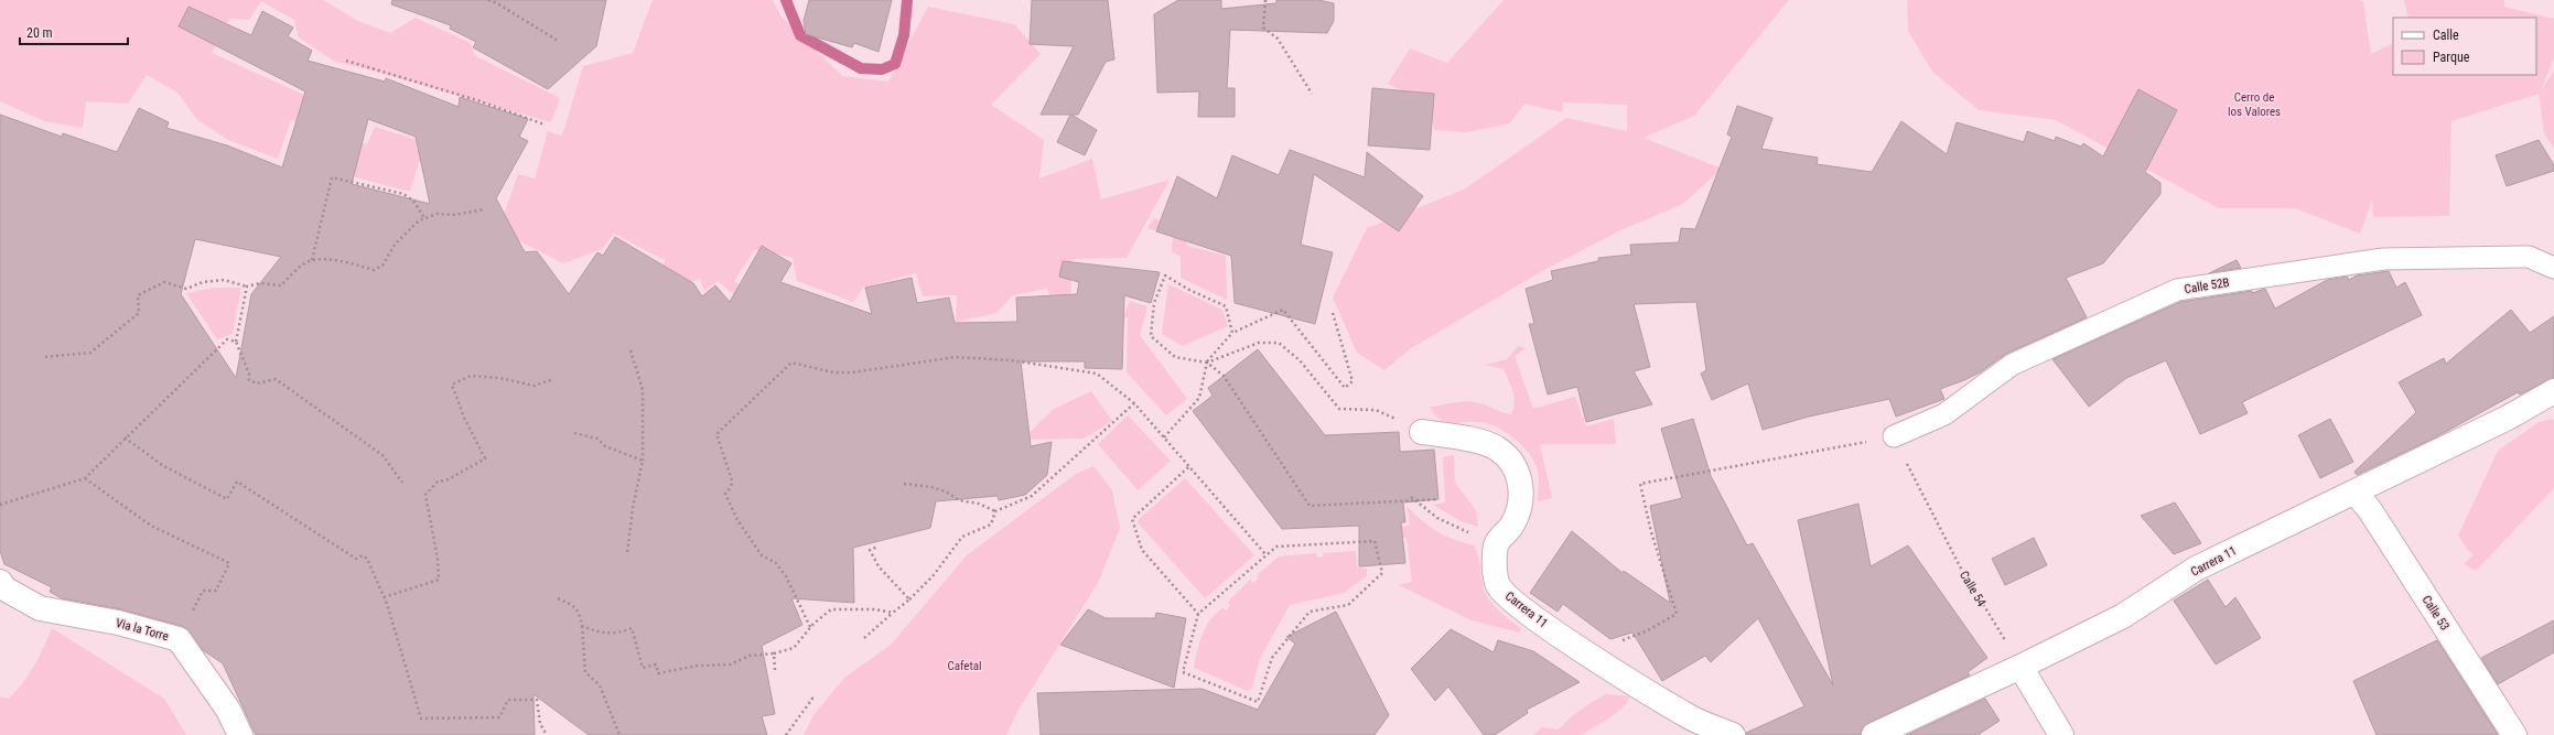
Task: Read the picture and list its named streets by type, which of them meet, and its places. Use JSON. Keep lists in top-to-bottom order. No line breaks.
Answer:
{"streets":{"street":["Carrera 11","Calle 53","Via la Torre"],"lane":["Calle 52B"],"path":["Calle 54"]},"crossings":[["Calle 52B","Calle 54"],["Carrera 11","Calle 54"],["Carrera 11","Calle 53"]],"parks":["Cerro de los Valores","Cafetal"],"legend":["Calle","Parque"],"scale_bar":"20 m"}
